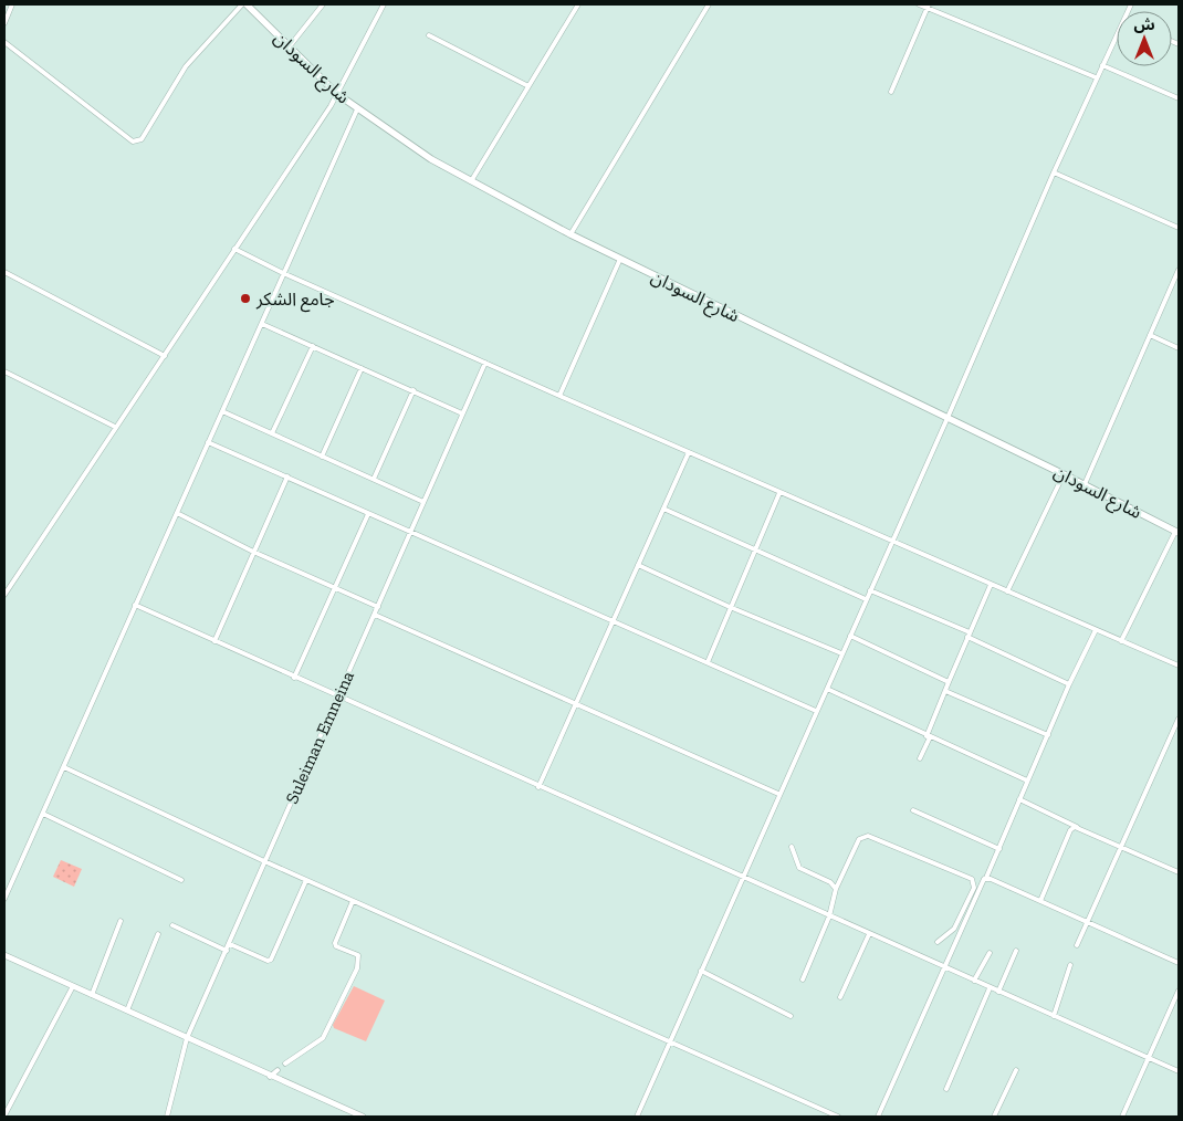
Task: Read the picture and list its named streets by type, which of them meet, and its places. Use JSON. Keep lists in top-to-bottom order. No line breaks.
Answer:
{"streets":{"main road":["شارع السودان"],"street":["Suleiman Emneina"]},"places":["جامع الشكر"],"north":"top"}
